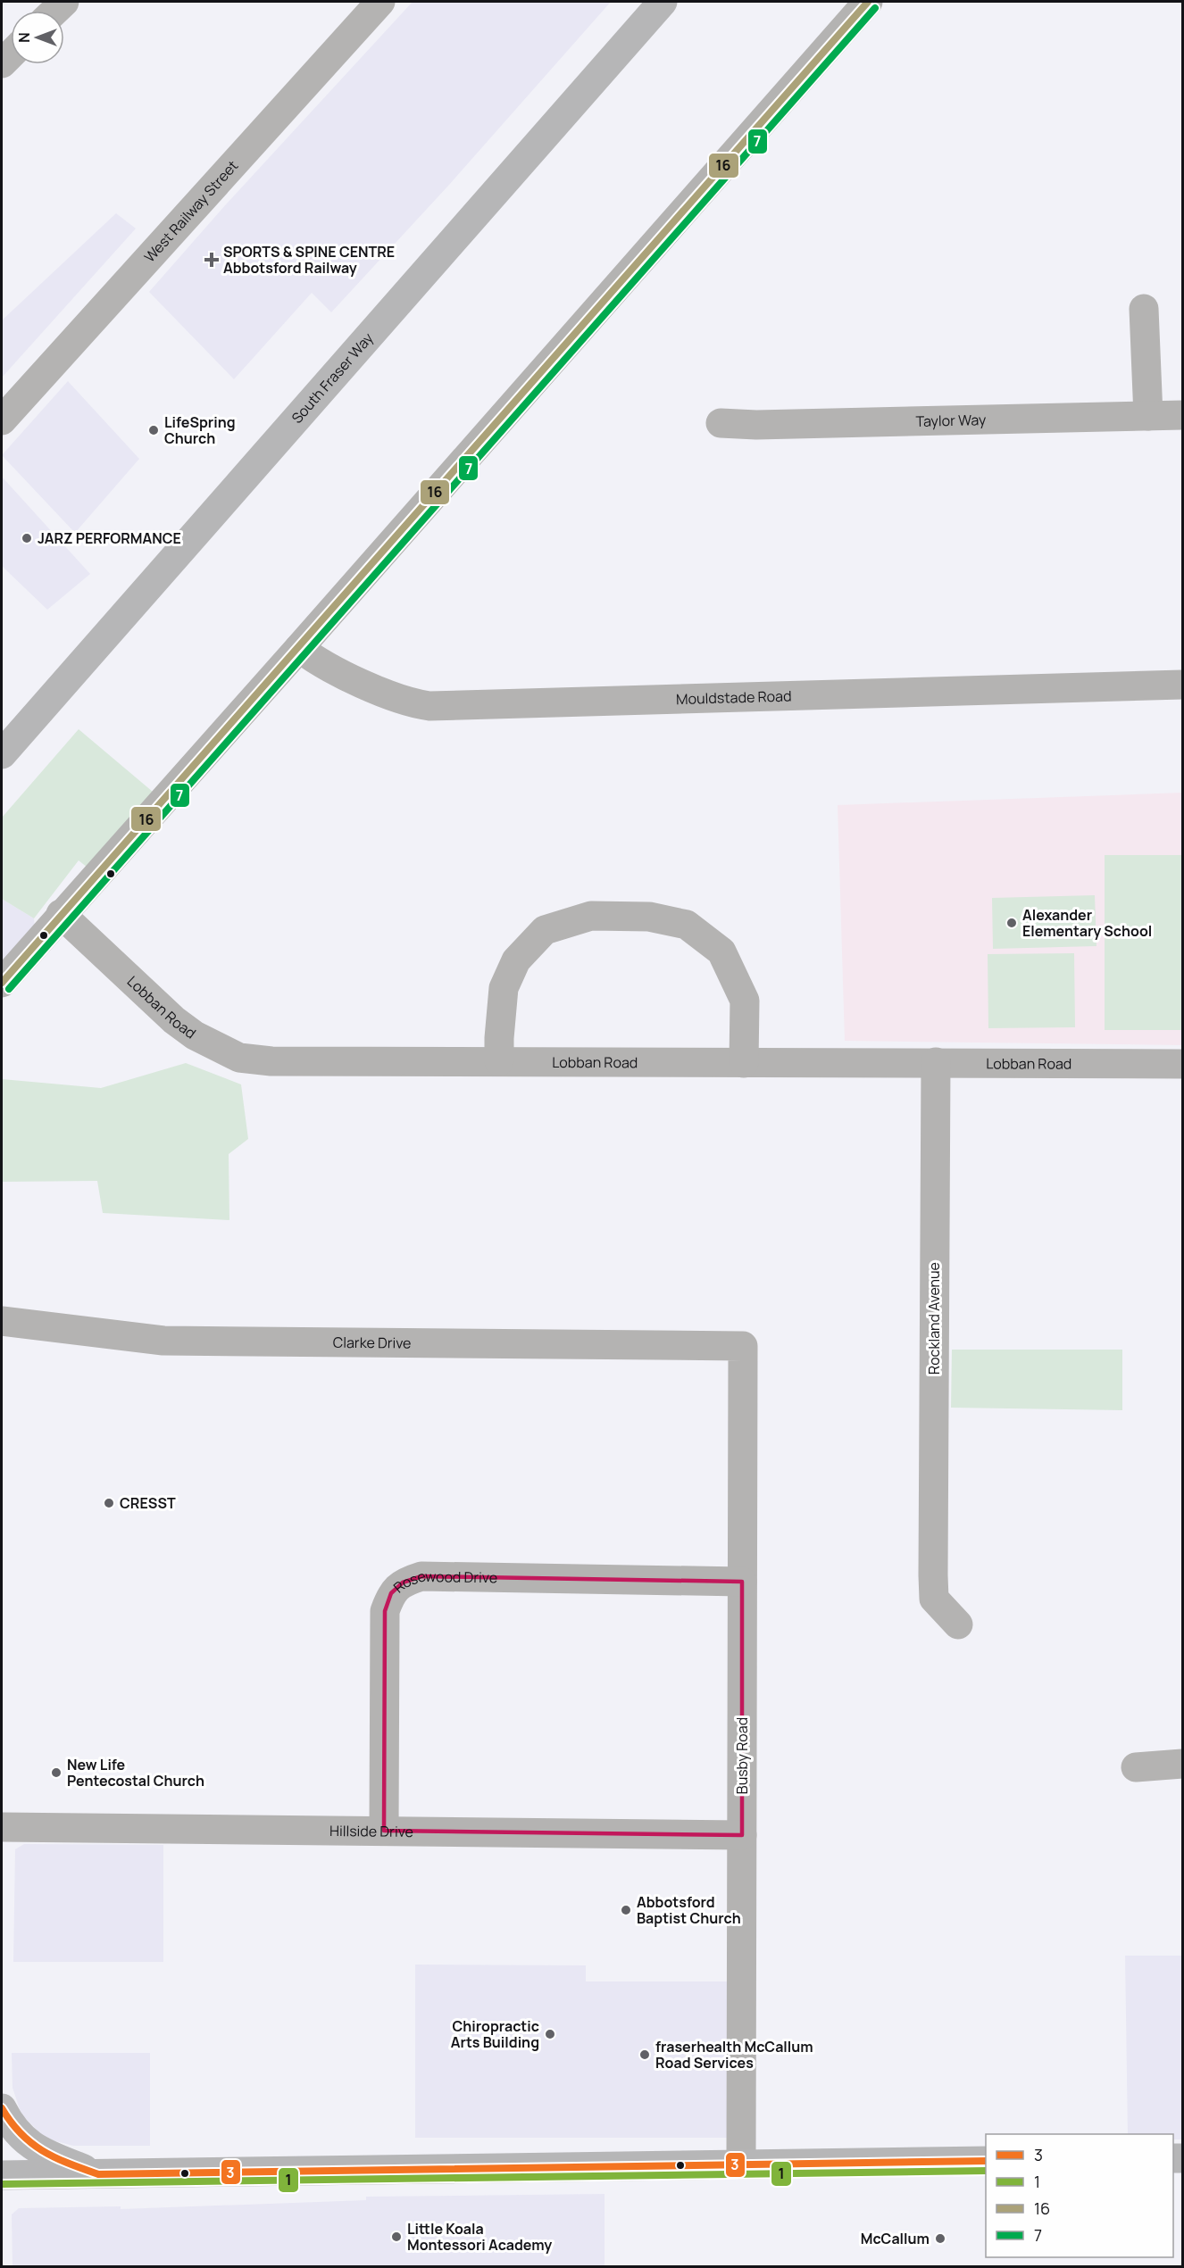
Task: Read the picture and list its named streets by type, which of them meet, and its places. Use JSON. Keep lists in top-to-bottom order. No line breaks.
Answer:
{"streets":{"main road":["South Fraser Way"],"street":["West Railway Street","Taylor Way","Mouldstade Road","Lobban Road","Rockland Avenue","Clarke Drive","Rosewood Drive","Busby Road","Hillside Drive"]},"crossings":[["Lobban Road","Rockland Avenue"],["Clarke Drive","Busby Road"],["Rosewood Drive","Busby Road"],["Rosewood Drive","Hillside Drive"],["Busby Road","Hillside Drive"]],"places":{"health":["SPORTS & SPINE CENTRE Abbotsford Railway"],"other":["LifeSpring Church","JARZ PERFORMANCE","Alexander Elementary School","CRESST","New Life Pentecostal Church","Abbotsford Baptist Church","Chiropractic Arts Building","fraserhealth McCallum Road Services","Little Koala Montessori Academy","McCallum"]},"lines":["transit line 16","transit line 7","transit line 3","transit line 1"],"legend":["3","1","16","7"],"north":"left"}
